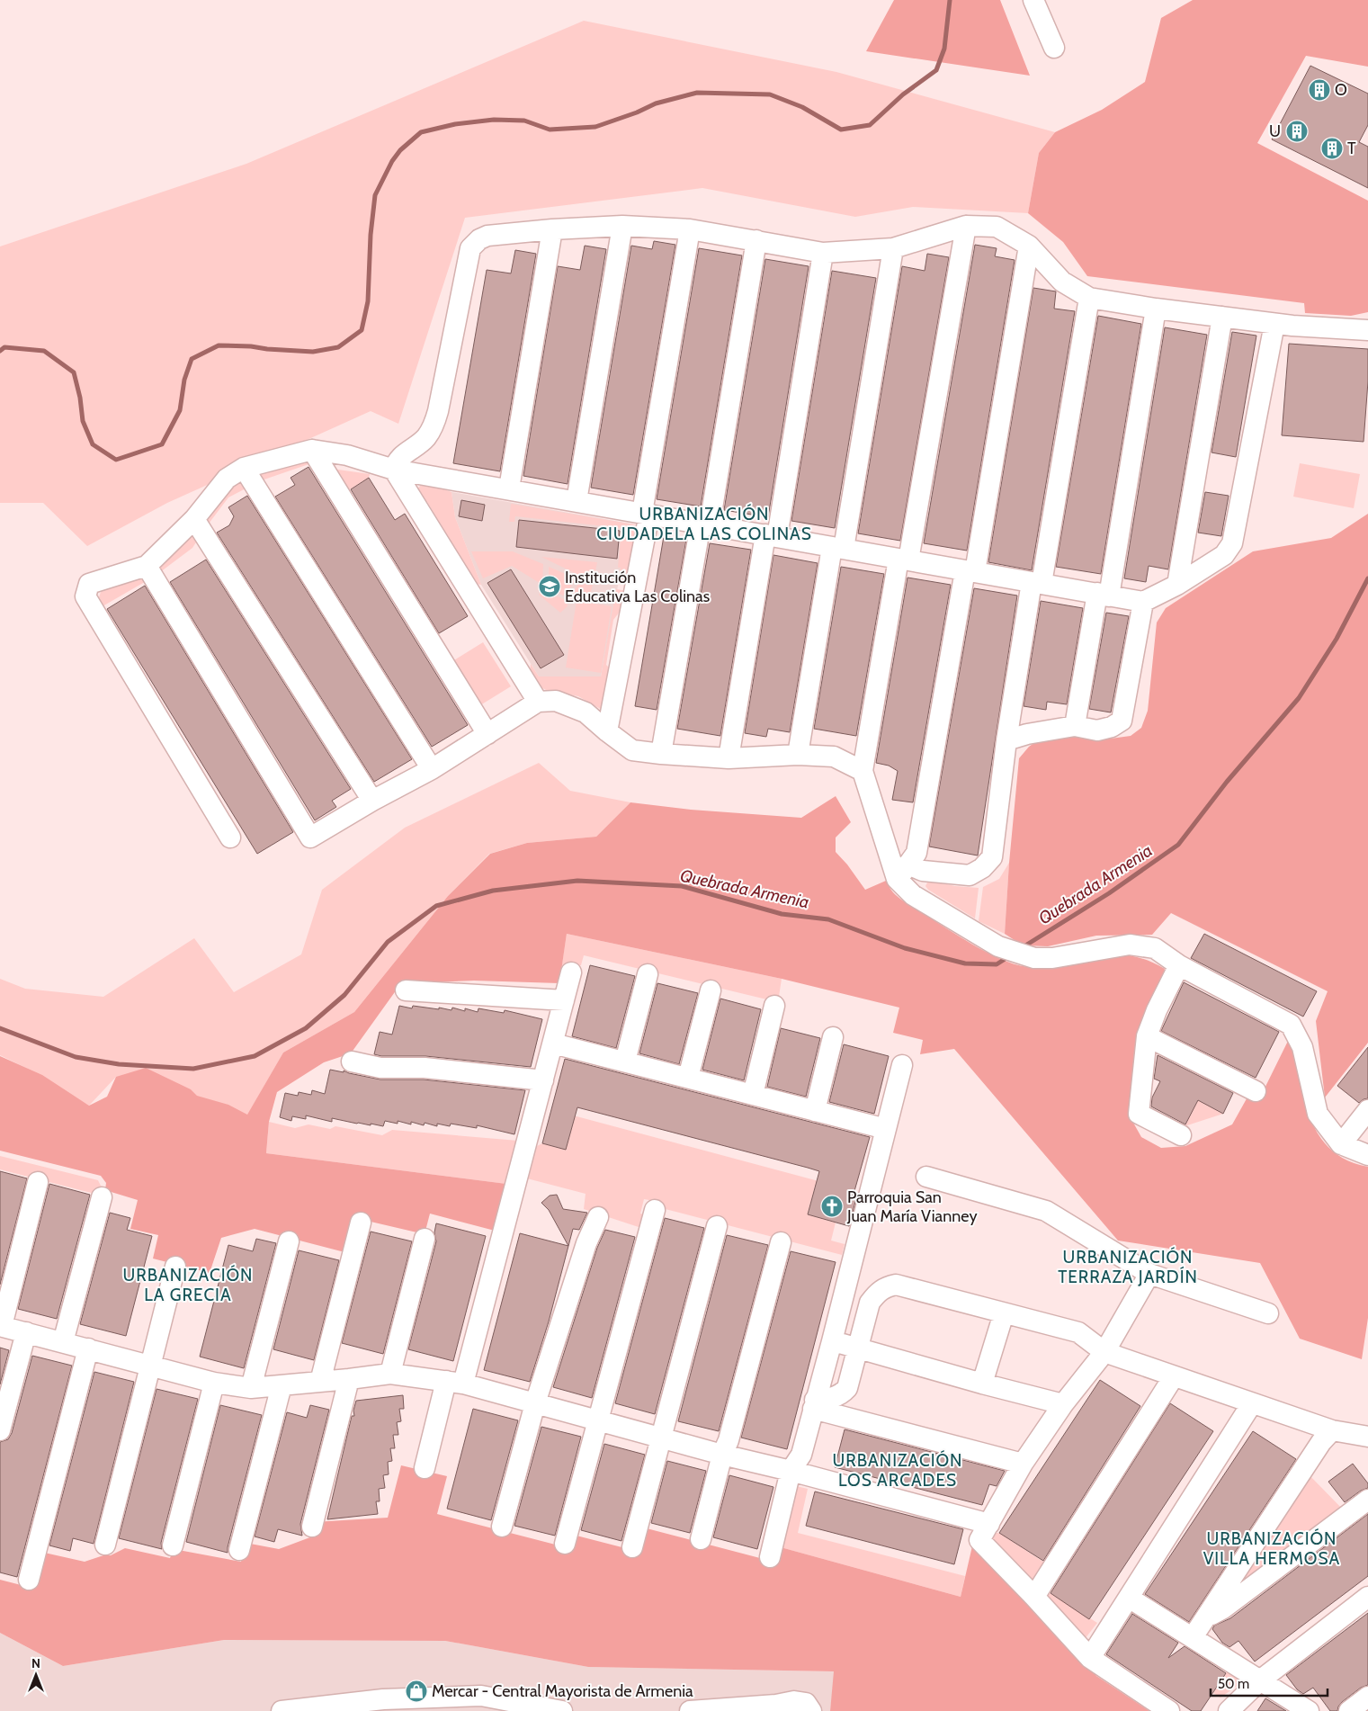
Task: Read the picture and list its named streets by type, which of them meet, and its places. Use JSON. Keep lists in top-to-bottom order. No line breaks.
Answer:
{"districts":["URBANIZACIÓN CIUDADELA LAS COLINAS","URBANIZACIÓN TERRAZA JARDÍN","URBANIZACIÓN LA GRECIA","URBANIZACIÓN LOS ARCADES","URBANIZACIÓN VILLA HERMOSA"],"water":["Quebrada Armenia"],"places":{"building":["O","U","T"],"school or university":["Institución Educativa Las Colinas"],"church":["Parroquia San Juan María Vianney"],"shop":["Mercar - Central Mayorista de Armenia"]},"scale_bar":"50 m","north":"top"}
